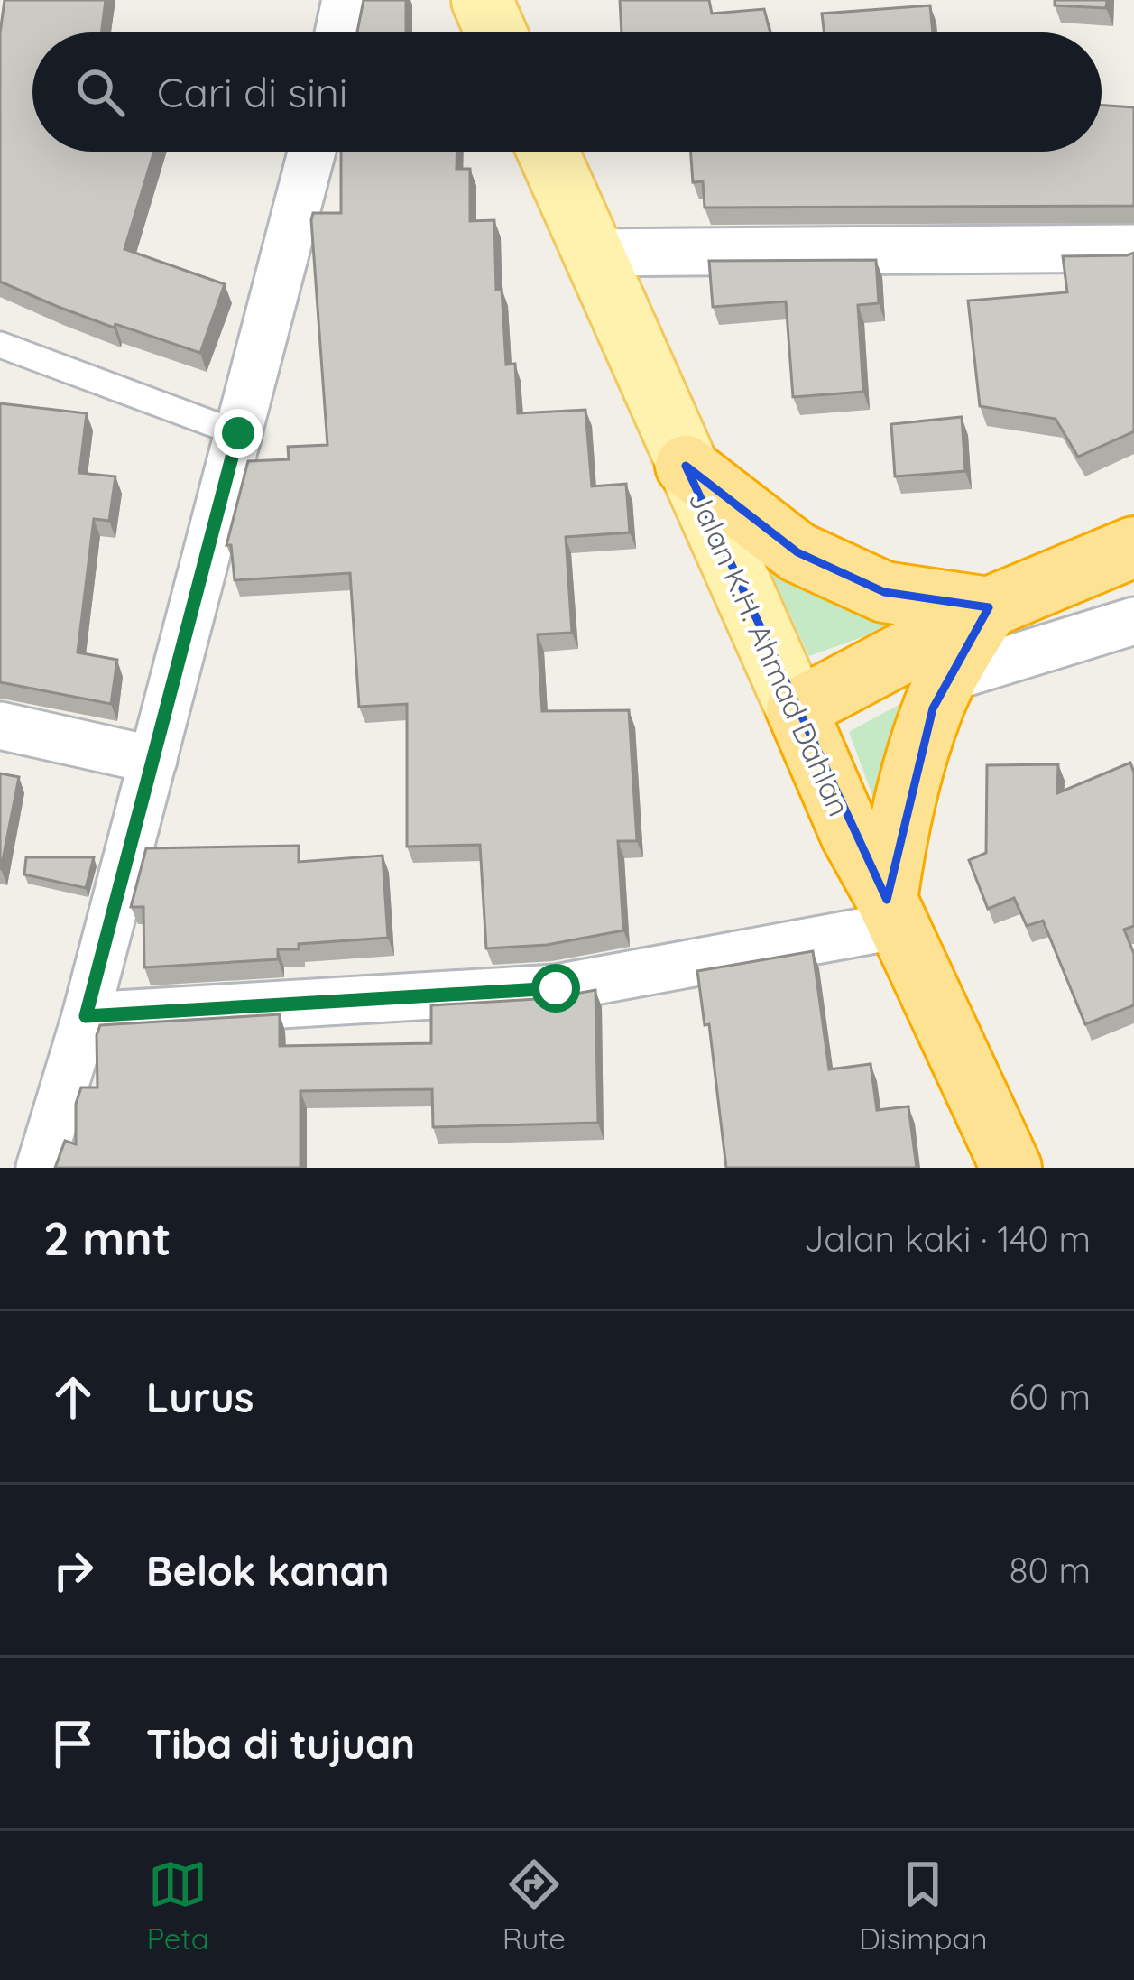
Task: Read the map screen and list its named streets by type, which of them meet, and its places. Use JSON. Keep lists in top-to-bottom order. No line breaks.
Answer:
{"streets":{"highway":["Jalan K.H. Ahmad Dahlan"]},"page":{"search":"Cari di sini","heading":["2 mnt","Jalan kaki · 140 m"],"list":[["Lurus","60 m"],["Belok kanan","80 m"],"Tiba di tujuan"],"nav":["Peta","Rute","Disimpan"]}}
